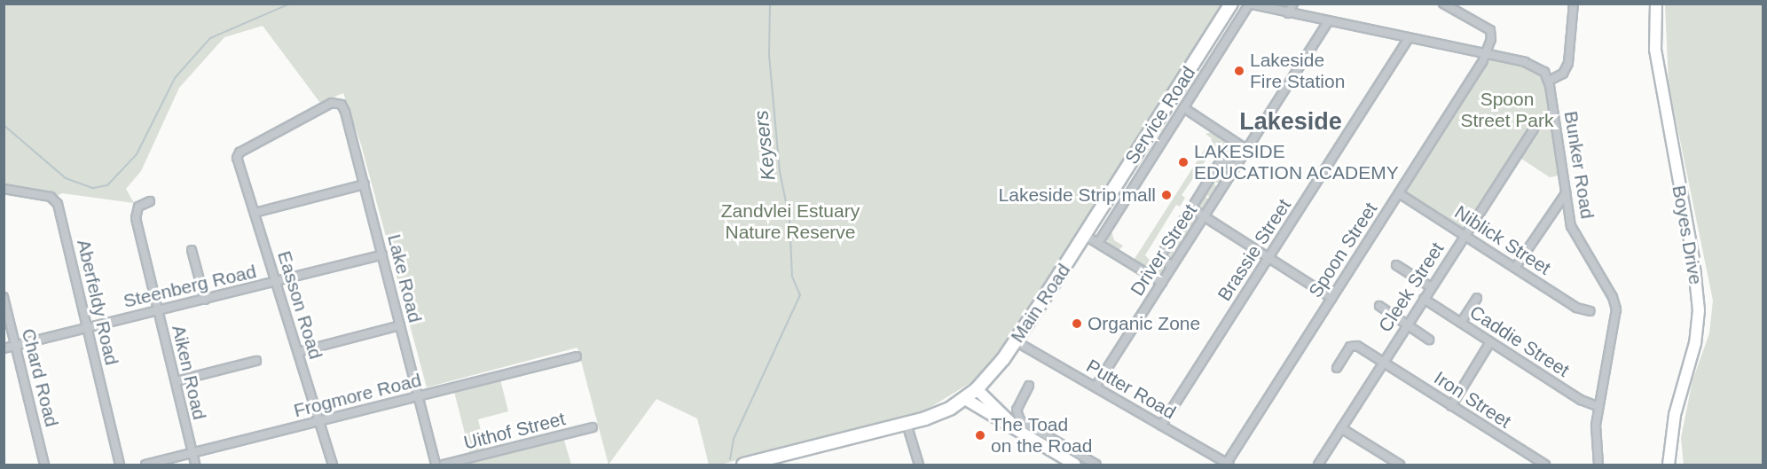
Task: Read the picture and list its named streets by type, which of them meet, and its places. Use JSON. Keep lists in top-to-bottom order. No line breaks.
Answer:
{"streets":{"main road":["Boyes Drive","Main Road"],"street":["Service Road","Bunker Road","Niblick Street","Driver Street","Brassie Street","Spoon Street","Lake Road","Steenberg Road","Cleek Street","Aberfeldy Road","Easson Road","Caddie Street","Aiken Road","Chard Road","Putter Road","Frogmore Road","Iron Street","Uithof Street"]},"crossings":[["Bunker Road","Caddie Street"],["Niblick Street","Spoon Street"],["Niblick Street","Cleek Street"],["Driver Street","Putter Road"],["Brassie Street","Putter Road"],["Spoon Street","Putter Road"],["Lake Road","Steenberg Road"],["Lake Road","Easson Road"],["Lake Road","Frogmore Road"],["Steenberg Road","Aberfeldy Road"],["Steenberg Road","Easson Road"],["Steenberg Road","Aiken Road"],["Steenberg Road","Chard Road"],["Cleek Street","Caddie Street"],["Cleek Street","Iron Street"],["Main Road","Putter Road"],["Easson Road","Frogmore Road"],["Aiken Road","Frogmore Road"]],"districts":["Lakeside"],"water":["Keysers"],"parks":["Spoon Street Park","Zandvlei Estuary Nature Reserve"],"places":["Lakeside Fire Station","LAKESIDE EDUCATION ACADEMY","Lakeside Strip mall","Organic Zone","The Toad on the Road"]}
